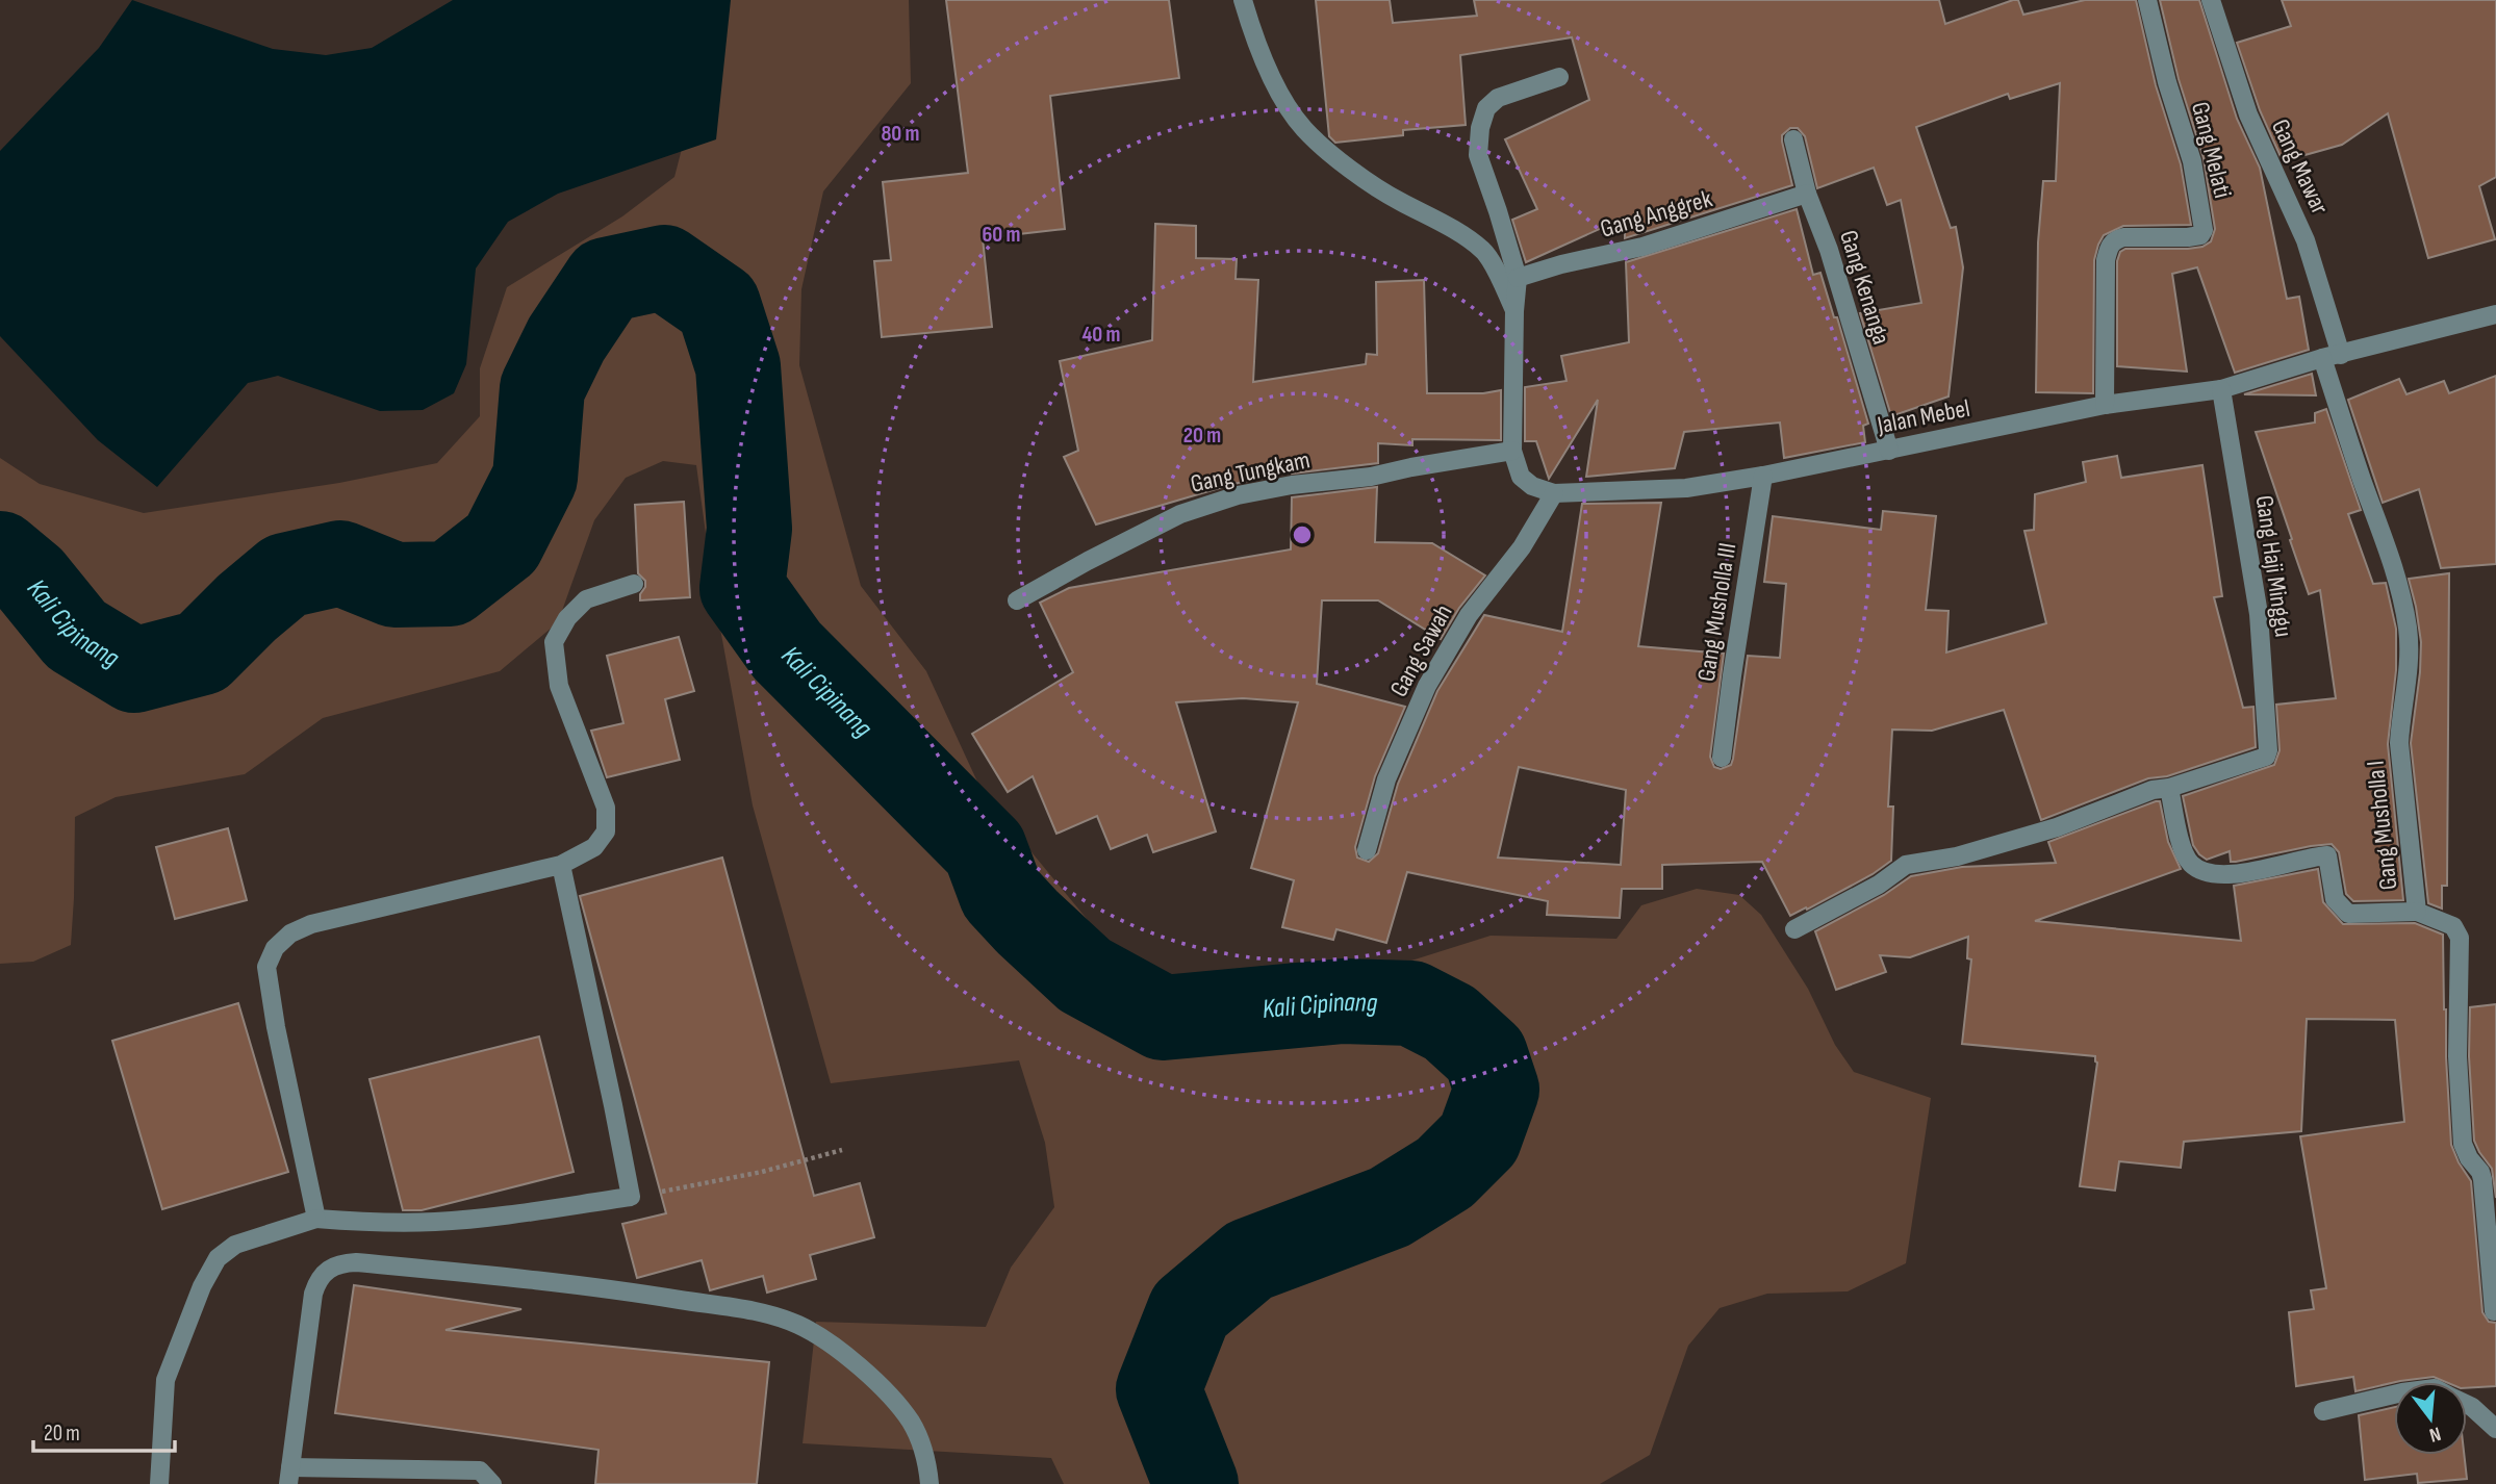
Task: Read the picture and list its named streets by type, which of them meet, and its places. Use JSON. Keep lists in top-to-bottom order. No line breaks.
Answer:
{"streets":{"street":["Gang Melati","Gang Mawar","Gang Anggrek","Gang Kenanga","Jalan Mebel","Gang Tungkam","Gang Haji Minggu","Gang Musholla III","Gang Sawah","Gang Musholla I"]},"crossings":[["Gang Melati","Jalan Mebel"],["Gang Mawar","Jalan Mebel"],["Gang Mawar","Gang Musholla I"],["Gang Anggrek","Gang Kenanga"],["Gang Kenanga","Jalan Mebel"],["Jalan Mebel","Gang Tungkam"],["Jalan Mebel","Gang Haji Minggu"],["Jalan Mebel","Gang Musholla III"],["Jalan Mebel","Gang Sawah"],["Jalan Mebel","Gang Musholla I"]],"water":["Kali Cipinang"],"scale_bar":"20 m","north":"bottom","rings":["80 m","60 m","40 m","20 m"]}
